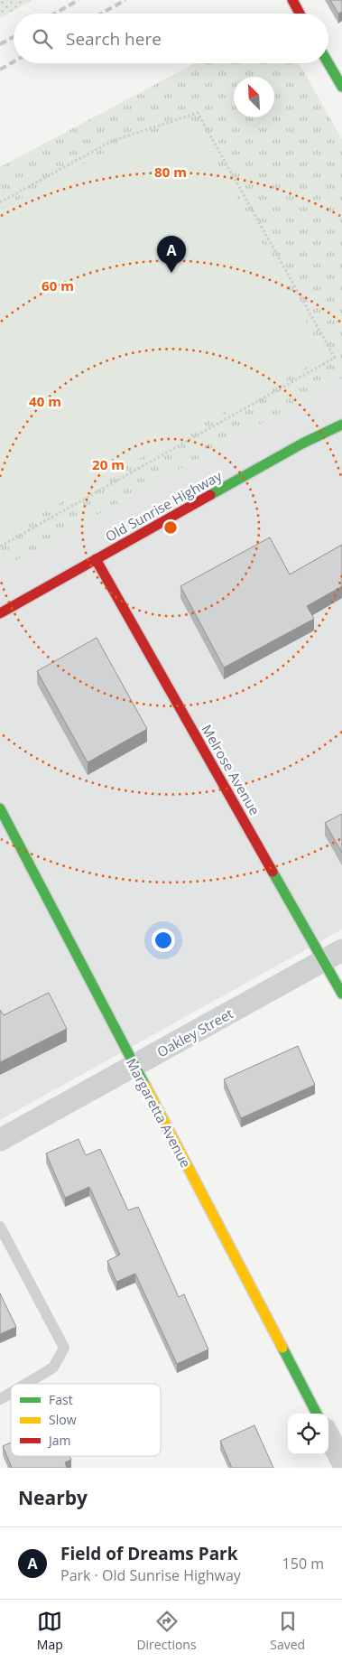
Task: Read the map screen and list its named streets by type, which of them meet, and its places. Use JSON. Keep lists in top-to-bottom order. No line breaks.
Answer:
{"streets":{"street":["Old Sunrise Highway","Melrose Avenue","Oakley Street","Margaretta Avenue"]},"crossings":[["Old Sunrise Highway","Melrose Avenue"],["Melrose Avenue","Oakley Street"],["Oakley Street","Margaretta Avenue"]],"legend":["Fast","Slow","Jam"],"north":"top left","page":{"search":"Search here","pins":"A","heading":"Nearby","list":[{"mark":"A","name":"Field of Dreams Park","note":"Park · Old Sunrise Highway","value":"150 m"}],"nav":["Map","Directions","Saved"]},"rings":["80 m","60 m","40 m","20 m"]}
